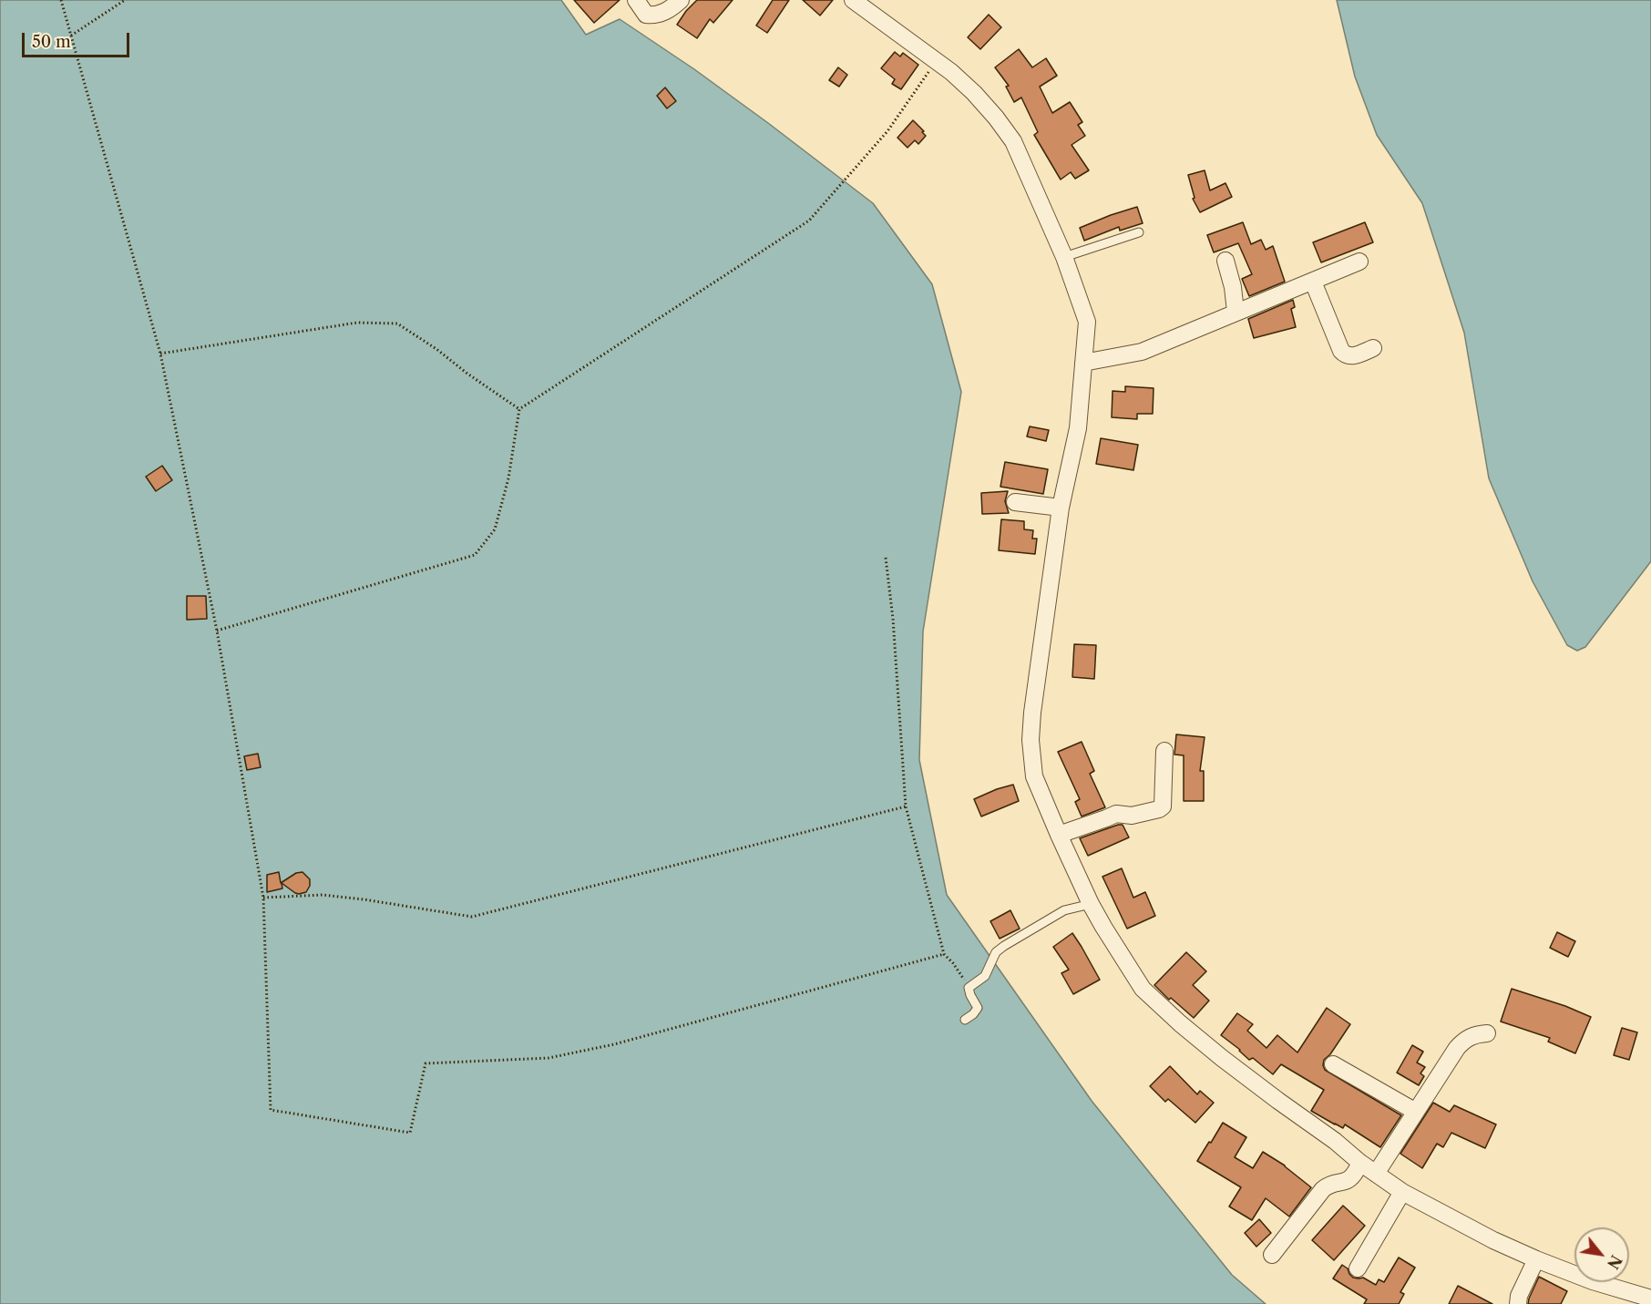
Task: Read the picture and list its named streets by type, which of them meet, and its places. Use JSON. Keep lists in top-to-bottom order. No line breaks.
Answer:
{"scale_bar":"50 m","north":"bottom right"}
